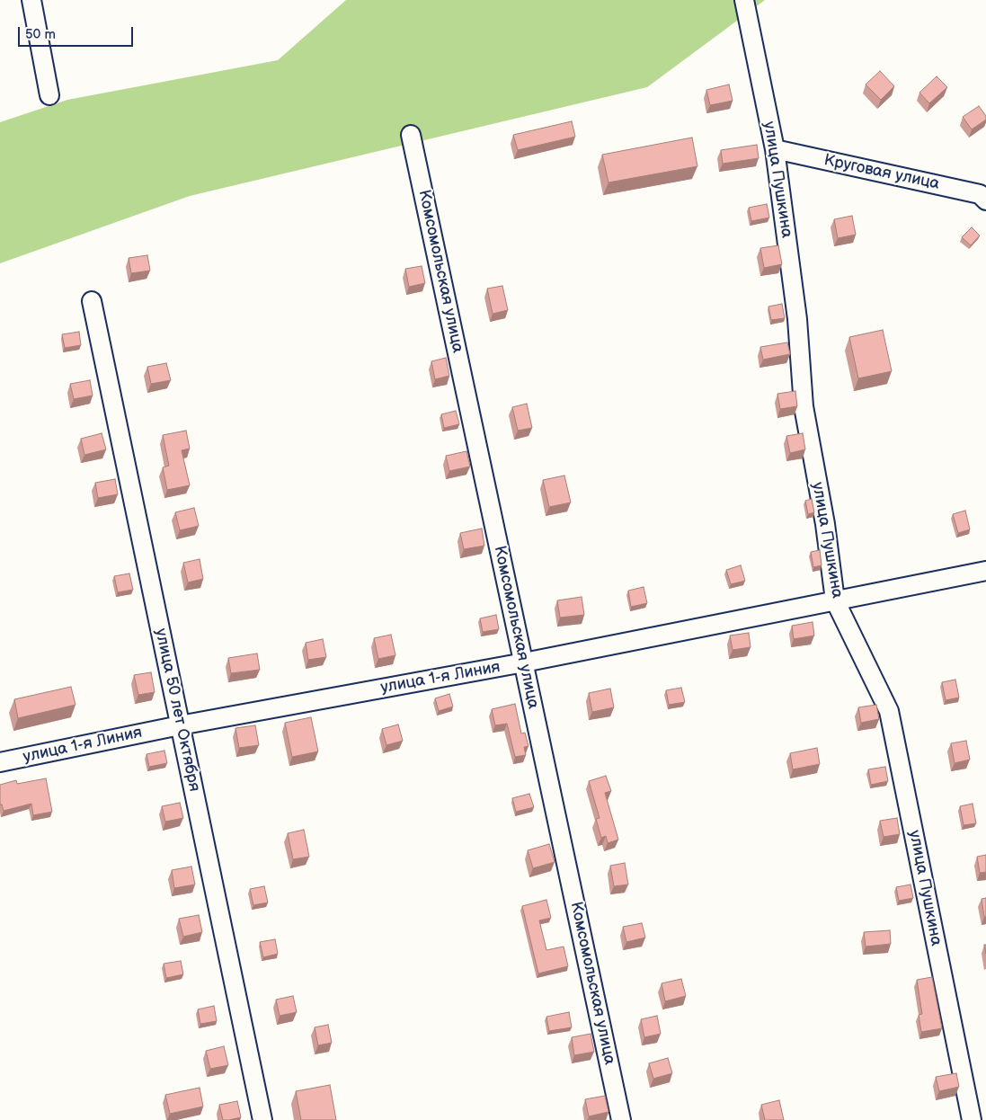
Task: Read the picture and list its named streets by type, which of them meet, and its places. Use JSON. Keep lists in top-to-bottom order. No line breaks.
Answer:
{"streets":{"street":["Круговая улица","улица Пушкина","Комсомольская улица","улица 1-я Линия","улица 50 лет Октября"]},"crossings":[["Круговая улица","улица Пушкина"],["улица Пушкина","улица 1-я Линия"],["Комсомольская улица","улица 1-я Линия"],["улица 1-я Линия","улица 50 лет Октября"]],"scale_bar":"50 m"}
